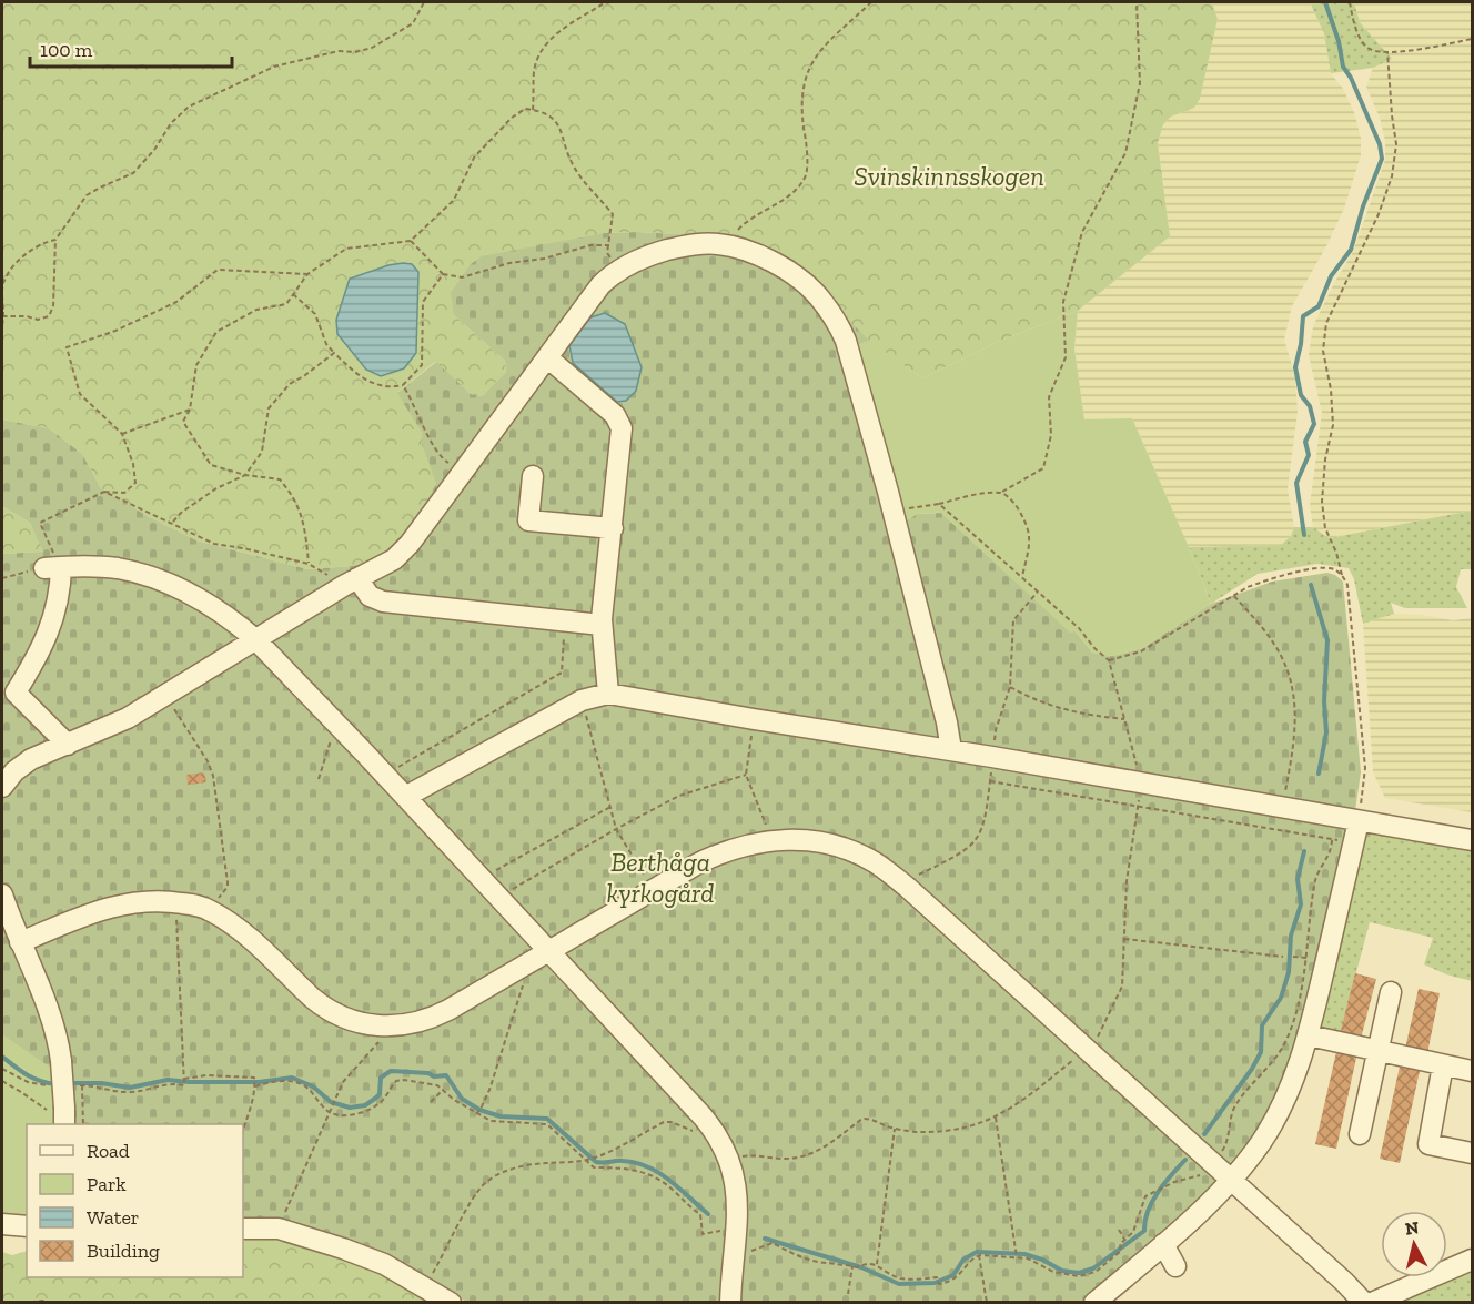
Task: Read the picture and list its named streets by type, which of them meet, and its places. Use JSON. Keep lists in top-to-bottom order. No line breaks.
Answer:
{"parks":["Svinskinnsskogen","Berthåga kyrkogård"],"legend":["Road","Park","Water","Building"],"scale_bar":"100 m","north":"top"}
